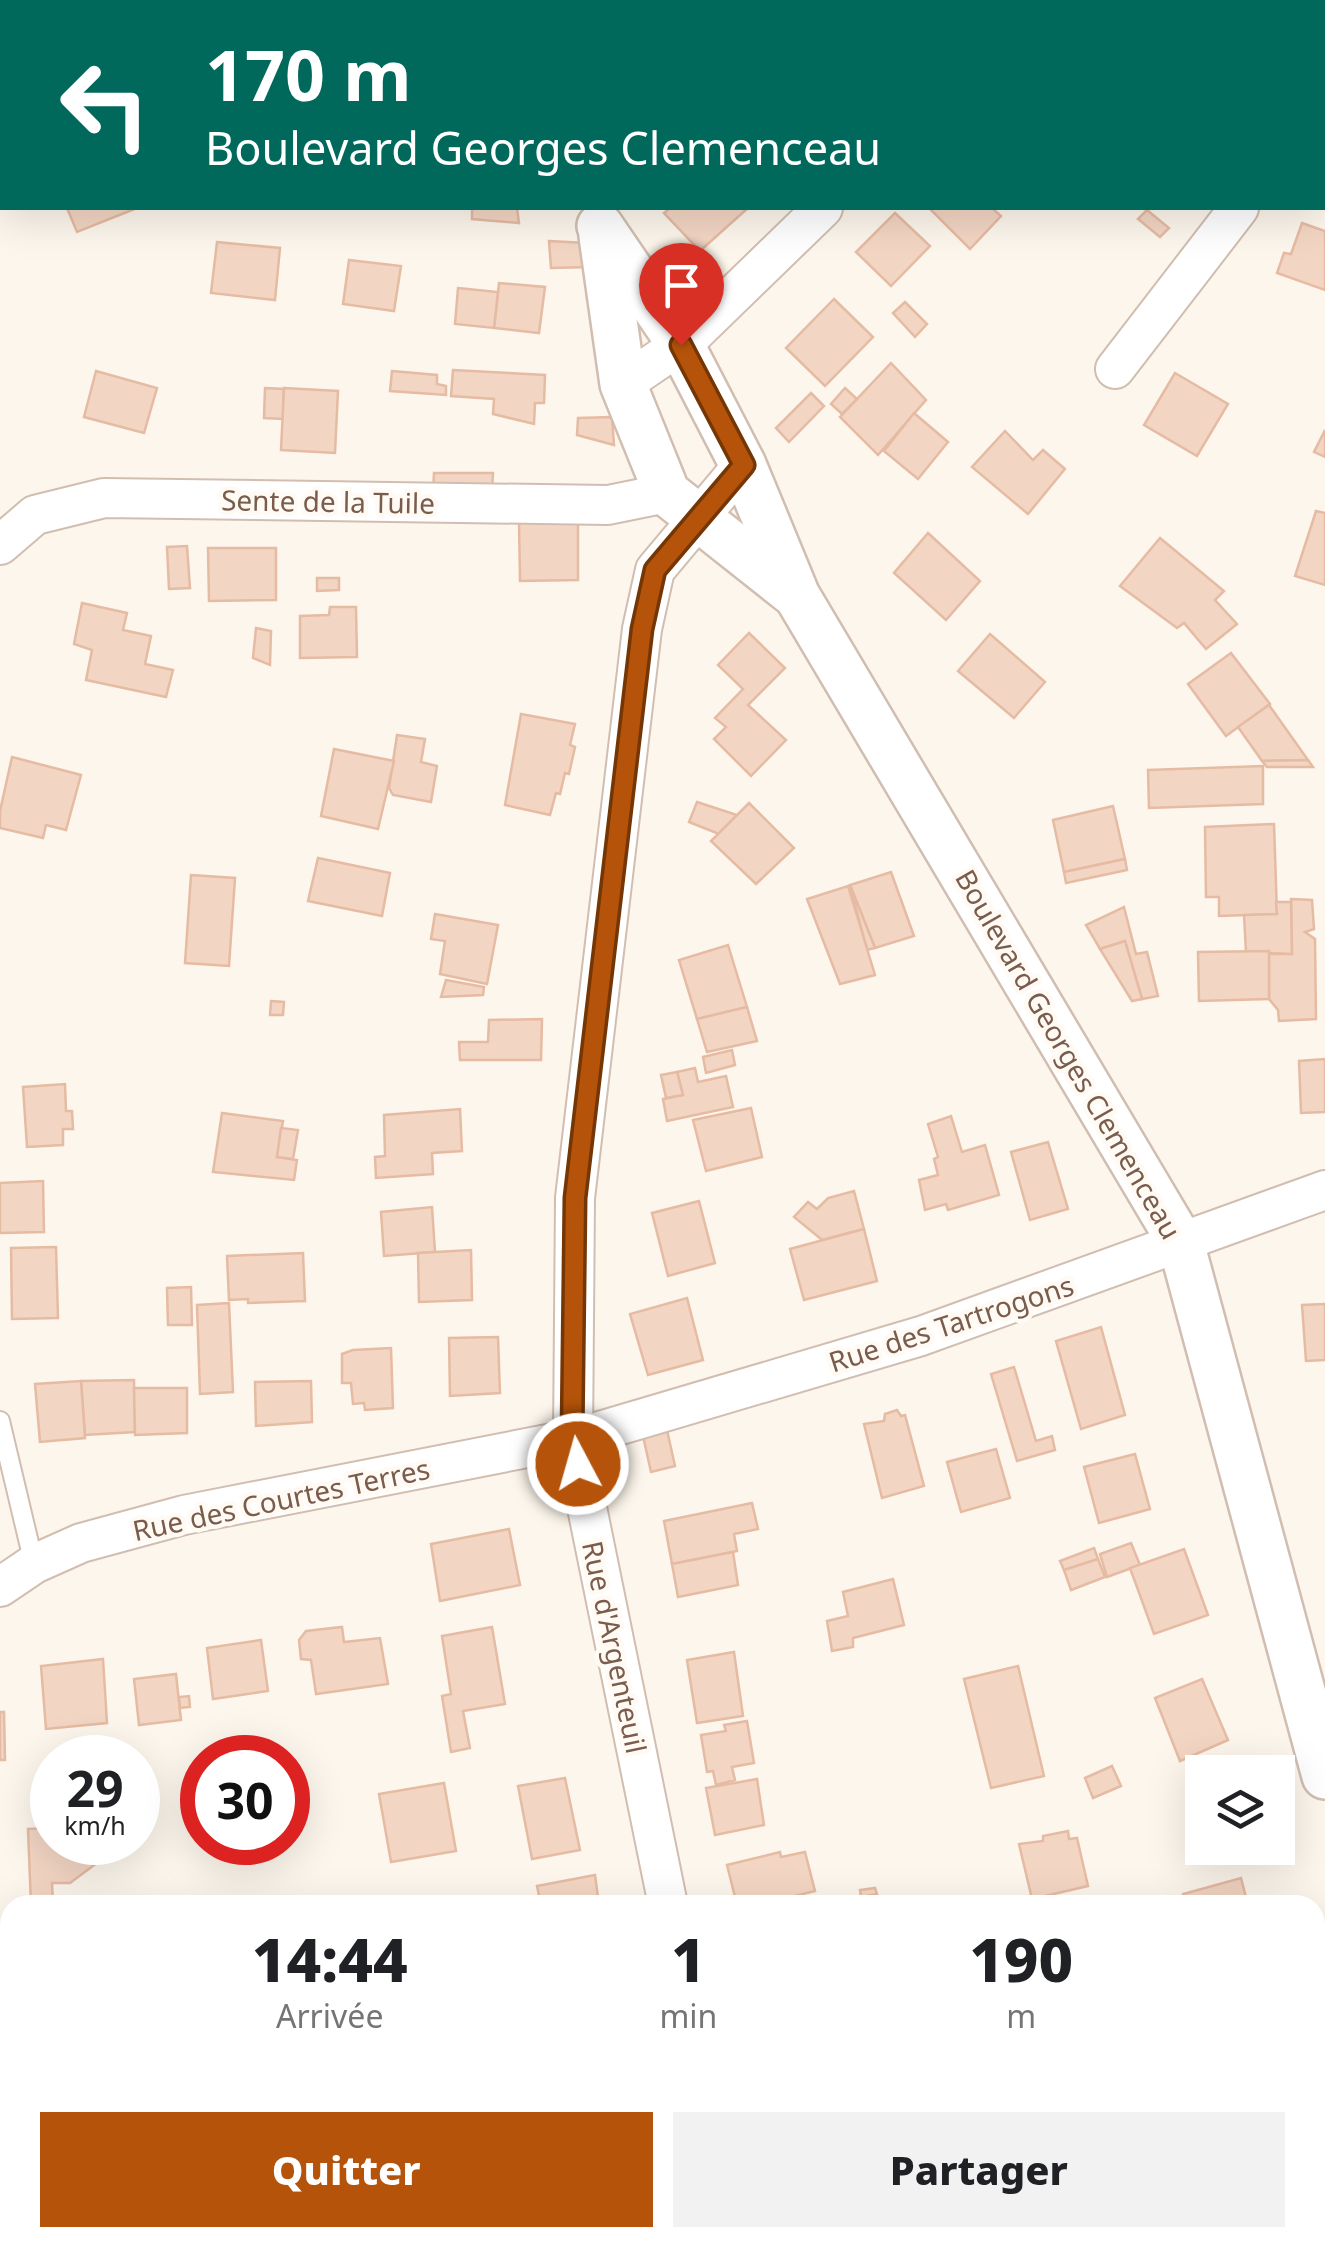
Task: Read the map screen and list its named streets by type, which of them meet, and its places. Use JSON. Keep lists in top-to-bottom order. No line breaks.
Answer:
{"streets":{"street":["Sente de la Tuile","Boulevard Georges Clemenceau","Rue des Tartrogons","Rue des Courtes Terres","Rue d'Argenteuil"]},"crossings":[["Sente de la Tuile","Boulevard Georges Clemenceau"],["Sente de la Tuile","Rue d'Argenteuil"],["Boulevard Georges Clemenceau","Rue des Tartrogons"],["Boulevard Georges Clemenceau","Rue d'Argenteuil"],["Rue des Tartrogons","Rue des Courtes Terres"],["Rue des Tartrogons","Rue d'Argenteuil"],["Rue des Courtes Terres","Rue d'Argenteuil"]],"page":{"turn":["170 m","Boulevard Georges Clemenceau"],"speed":"29 km/h","limit":"30","eta":["14:44","Arrivée","1","min","190","m"],"buttons":["Quitter","Partager"]}}
